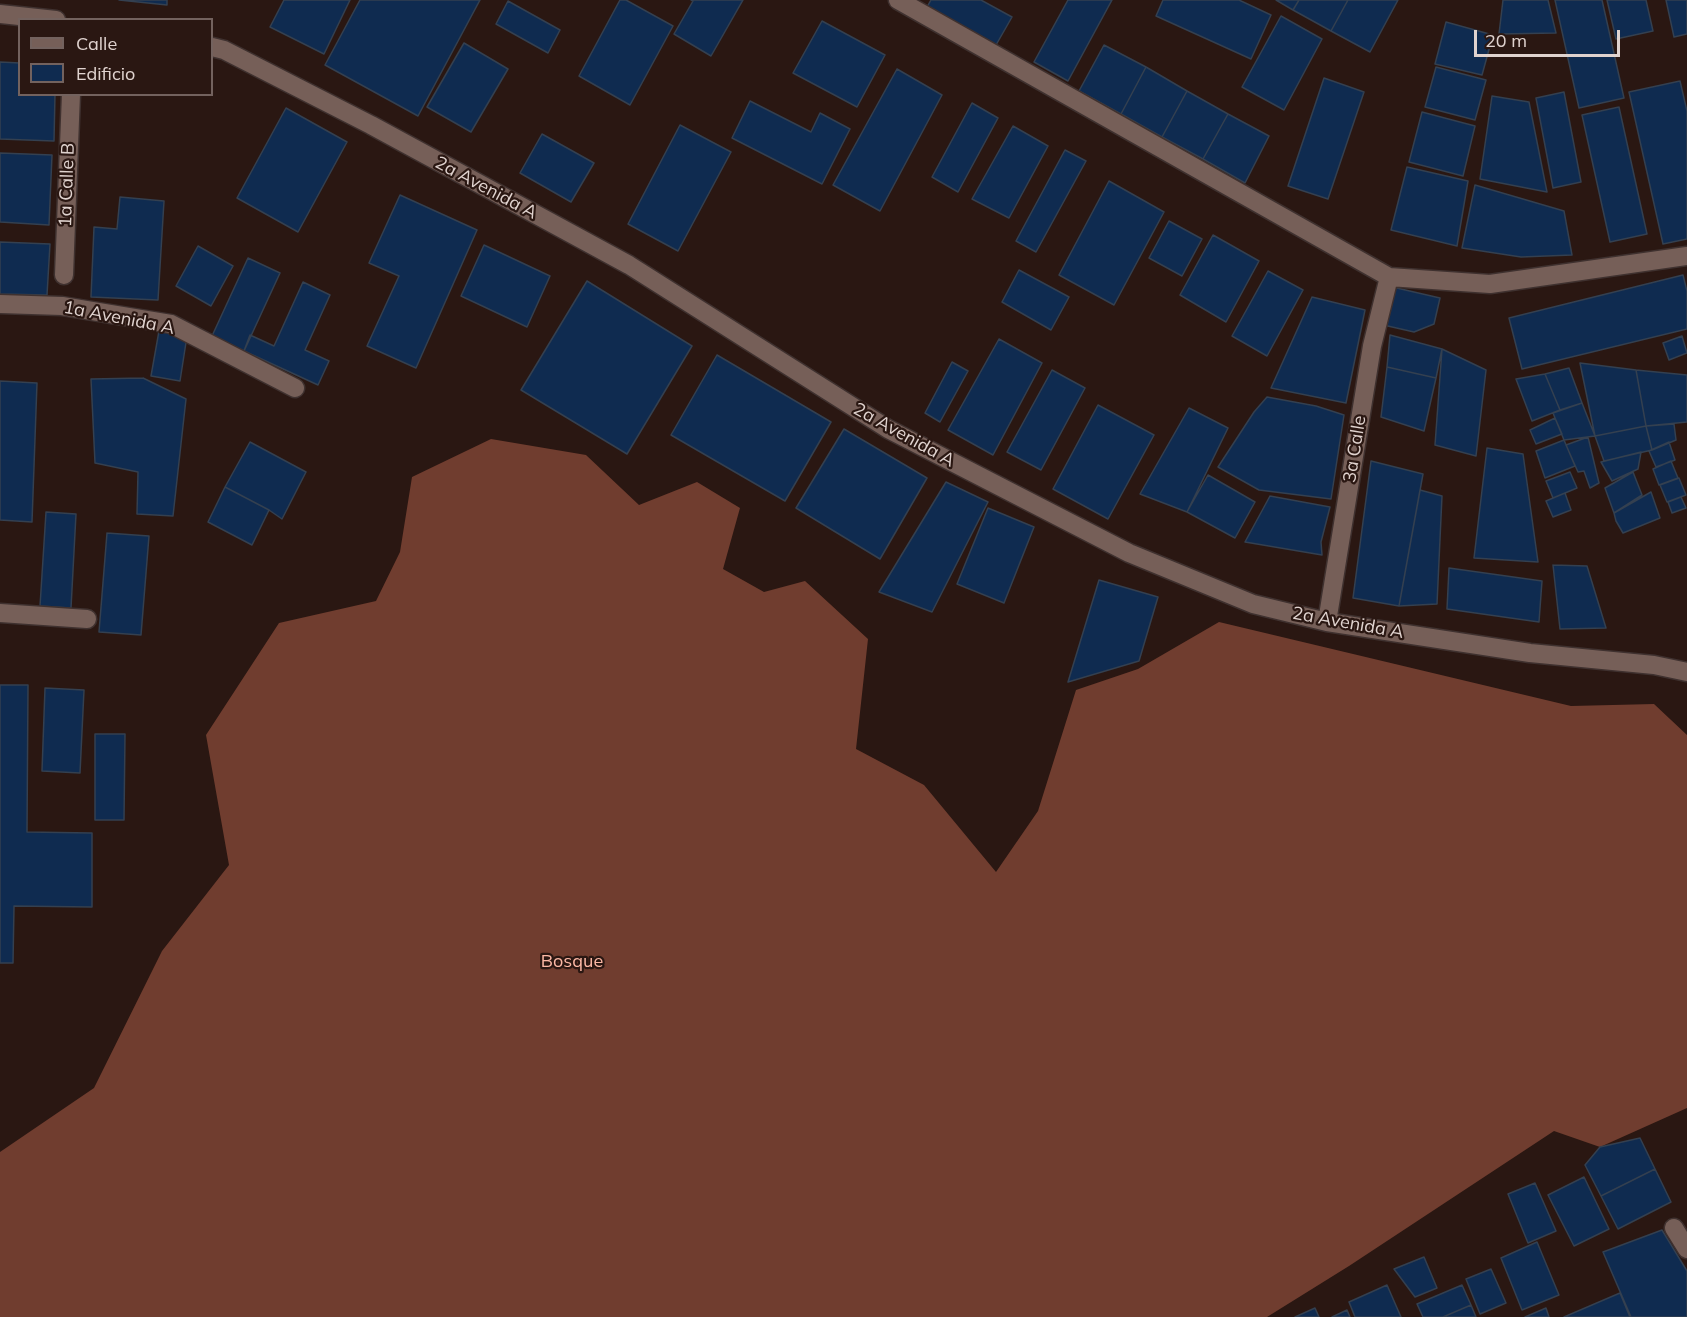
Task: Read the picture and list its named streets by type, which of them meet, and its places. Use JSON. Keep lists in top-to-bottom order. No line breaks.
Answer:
{"streets":{"street":["1a Calle B","2a Avenida A","1a Avenida A","3a Calle"]},"crossings":[["2a Avenida A","3a Calle"]],"parks":["Bosque"],"legend":["Calle","Edificio"],"scale_bar":"20 m"}
